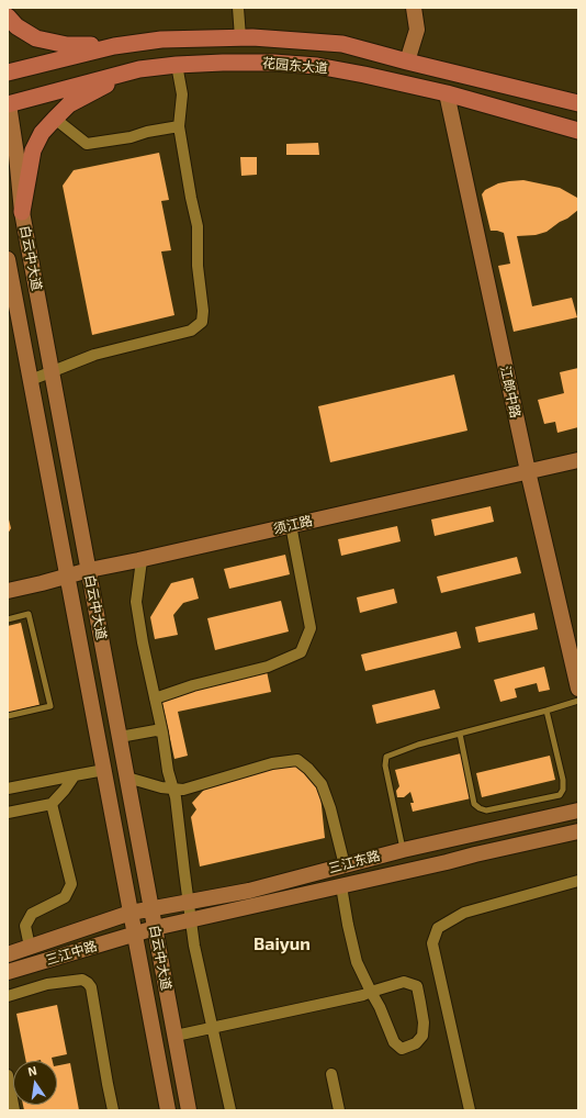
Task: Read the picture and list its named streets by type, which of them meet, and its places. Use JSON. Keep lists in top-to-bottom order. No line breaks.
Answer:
{"streets":{"main road":["花园东大道","白云中大道","江郎中路","须江路","三江东路","三江中路"]},"crossings":[["花园东大道","白云中大道"],["花园东大道","江郎中路"],["白云中大道","须江路"],["白云中大道","三江东路"],["白云中大道","三江中路"],["江郎中路","须江路"],["三江东路","三江中路"]],"districts":["Baiyun"],"north":"top"}
